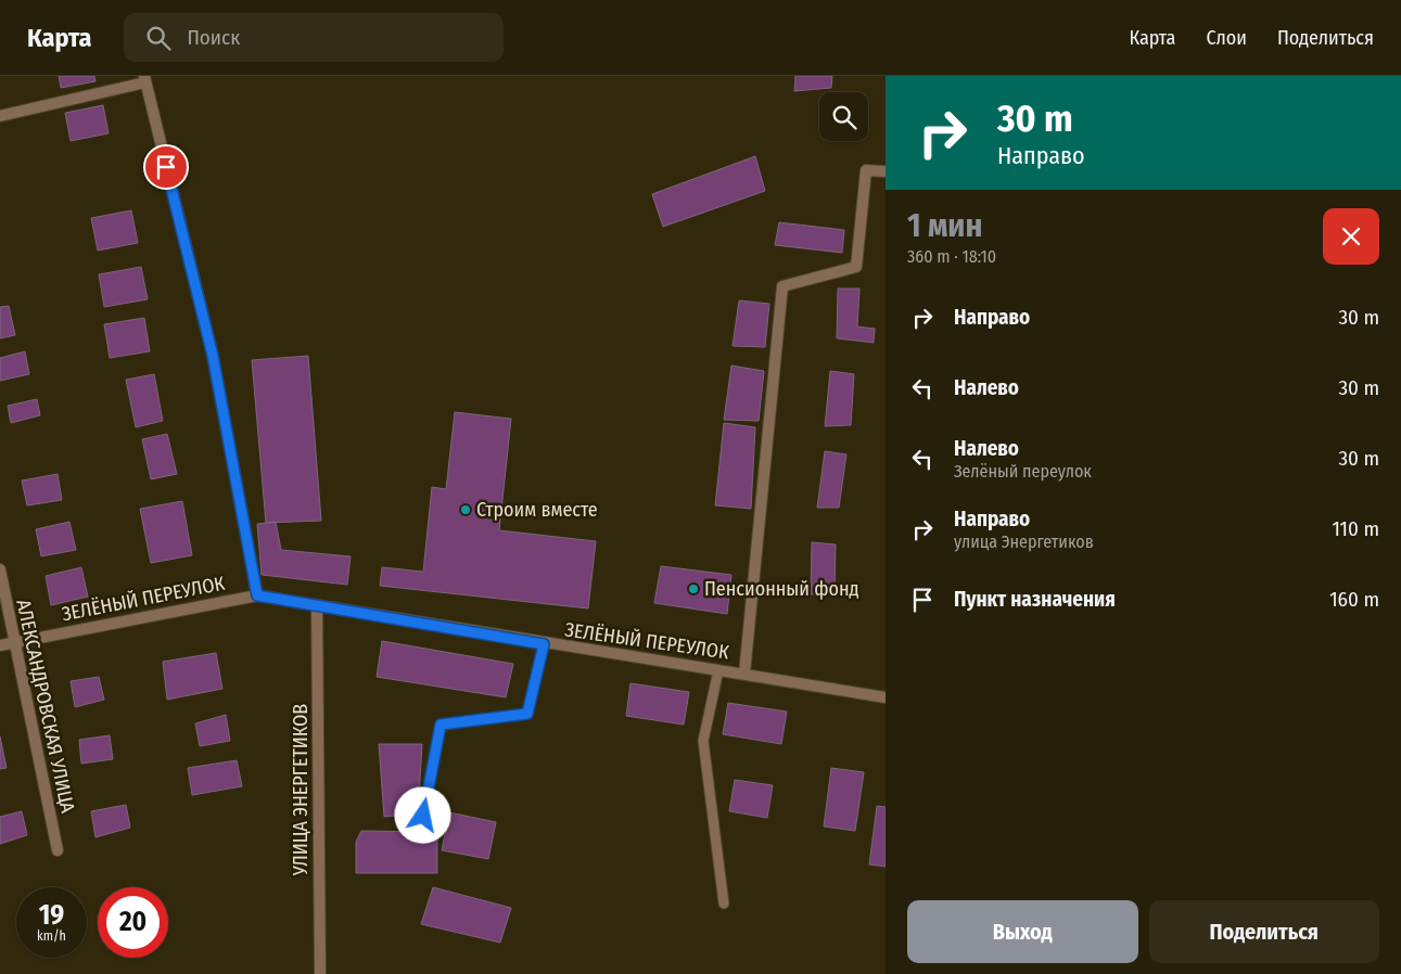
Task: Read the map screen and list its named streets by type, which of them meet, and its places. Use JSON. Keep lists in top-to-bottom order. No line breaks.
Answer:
{"streets":{"street":["ЗЕЛЁНЫЙ ПЕРЕУЛОК","АЛЕКСАНДРОВСКАЯ УЛИЦА","УЛИЦА ЭНЕРГЕТИКОВ"]},"crossings":[["ЗЕЛЁНЫЙ ПЕРЕУЛОК","АЛЕКСАНДРОВСКАЯ УЛИЦА"],["ЗЕЛЁНЫЙ ПЕРЕУЛОК","УЛИЦА ЭНЕРГЕТИКОВ"]],"places":["Строим вместе","Пенсионный фонд"],"page":{"header":"Карта","search":"Поиск","nav":["Карта","Слои","Поделиться"],"turn":["30 m","Направо"],"heading":["1 мин","360 m · 18:10"],"list":[{"name":"Направо","value":"30 m"},{"name":"Налево","value":"30 m"},{"name":"Налево","note":"Зелёный переулок","value":"30 m"},{"name":"Направо","note":"улица Энергетиков","value":"110 m"},{"name":"Пункт назначения","value":"160 m"}],"speed":"19 km/h","limit":"20","buttons":["Выход","Поделиться"]}}
